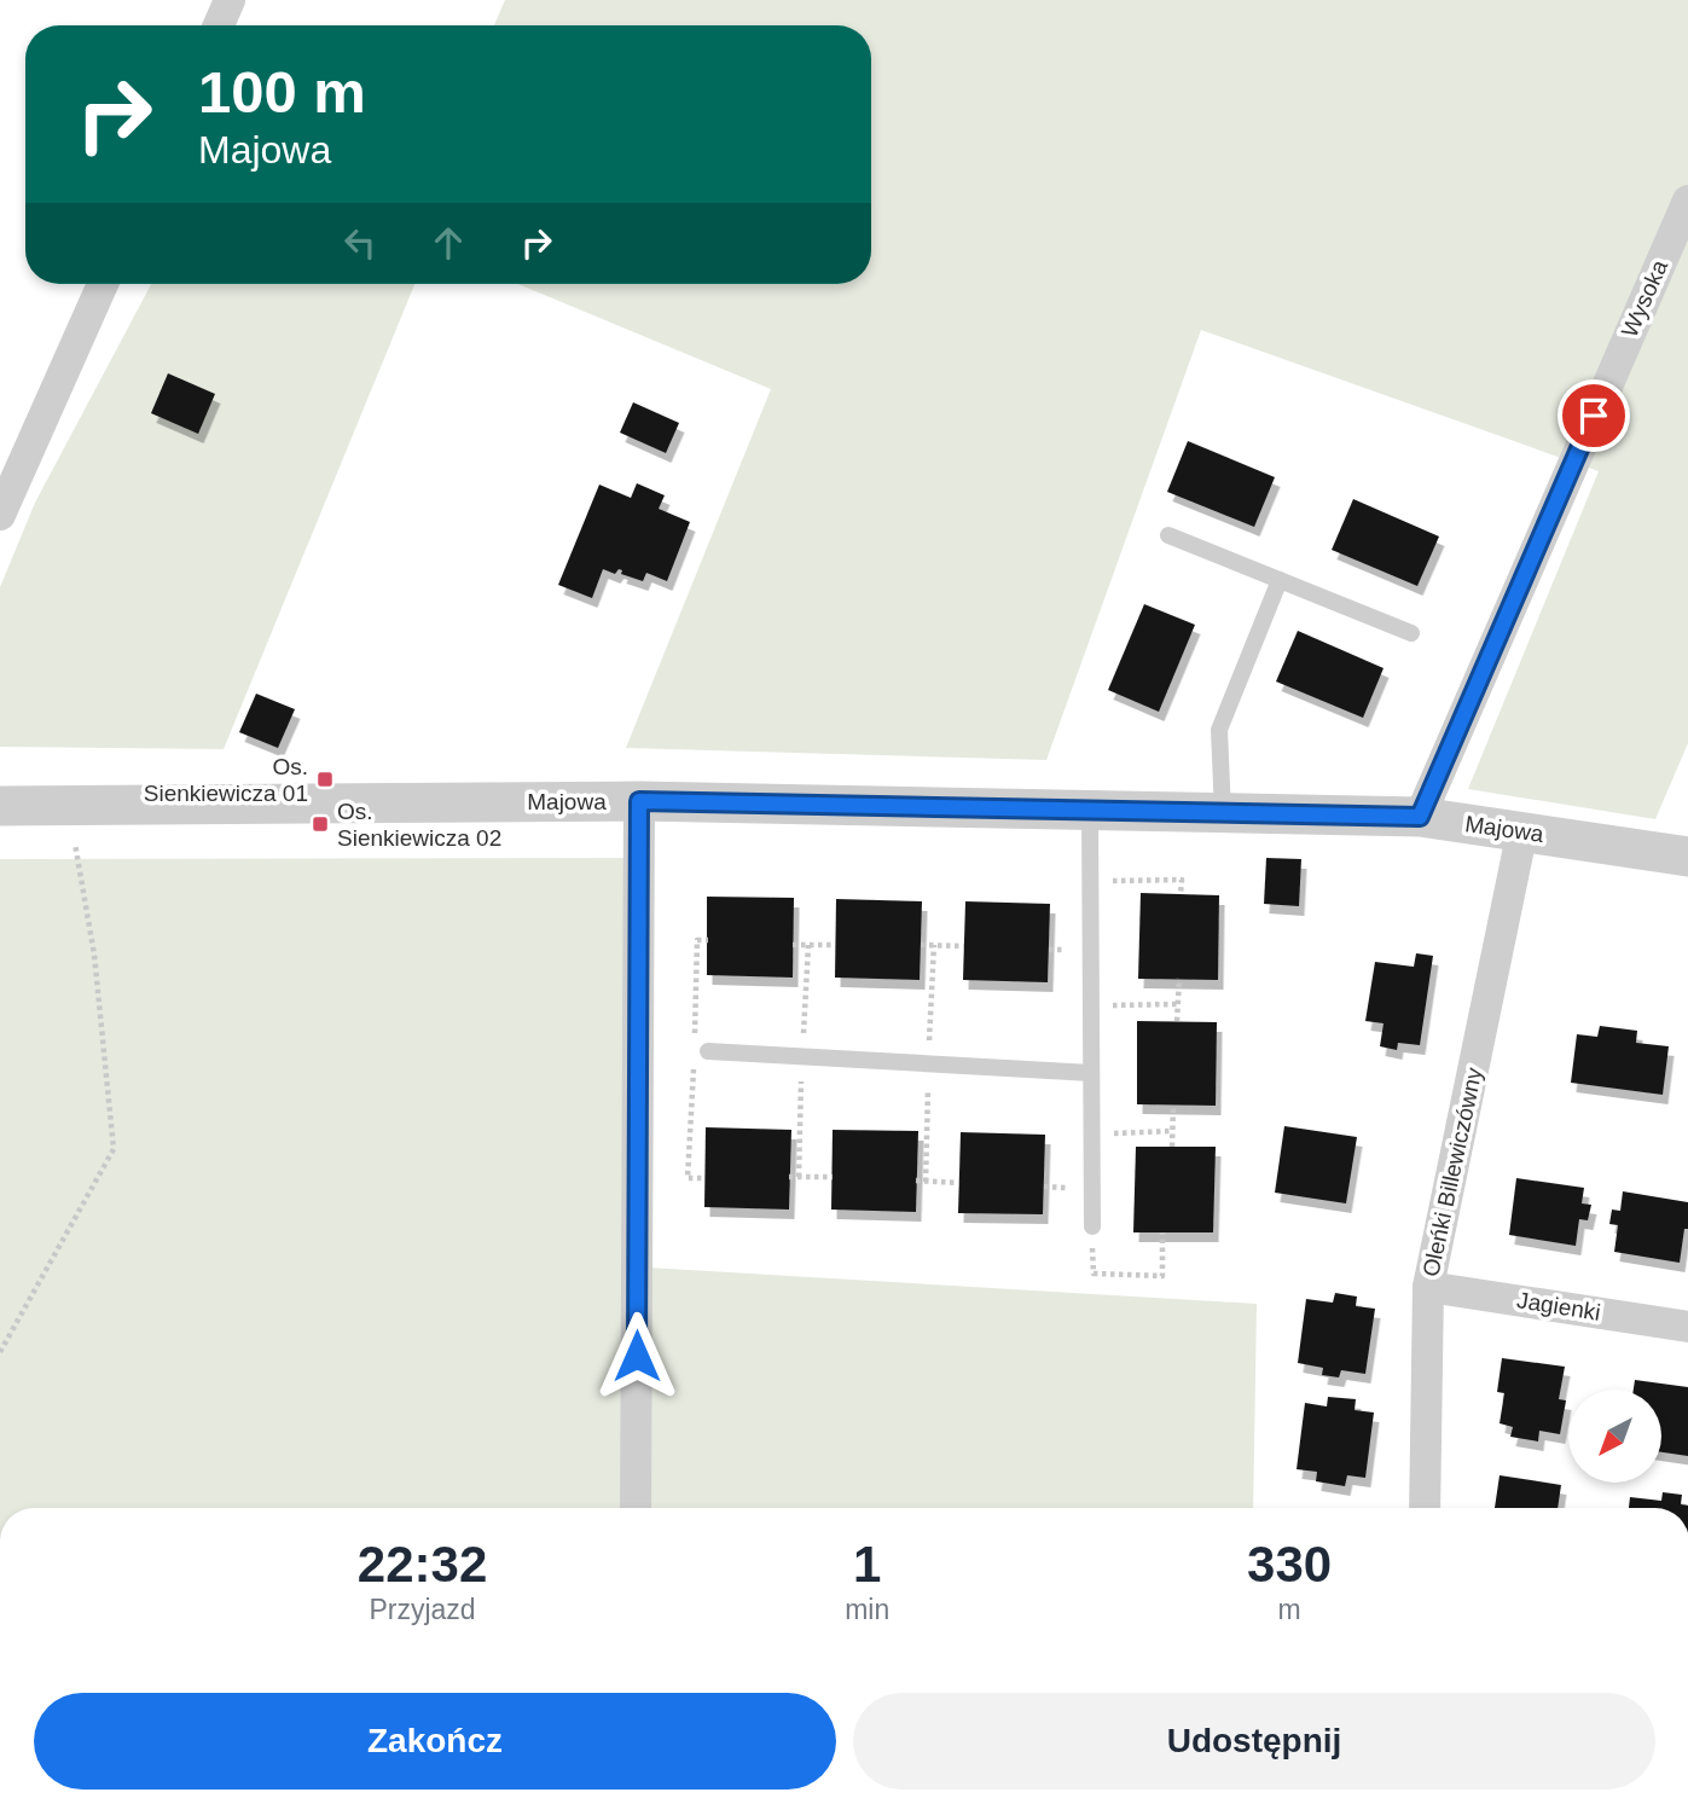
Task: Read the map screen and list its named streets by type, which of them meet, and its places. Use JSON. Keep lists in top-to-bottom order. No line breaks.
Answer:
{"streets":{"street":["Wysoka","Majowa","Oleńki Billewiczówny","Jagienki"]},"crossings":[["Wysoka","Majowa"],["Majowa","Oleńki Billewiczówny"],["Oleńki Billewiczówny","Jagienki"]],"places":{"transit":["Os. Sienkiewicza 01","Os. Sienkiewicza 02"]},"north":"bottom left","page":{"turn":["100 m","Majowa"],"eta":["22:32","Przyjazd","1","min","330","m"],"buttons":["Zakończ","Udostępnij"]}}
